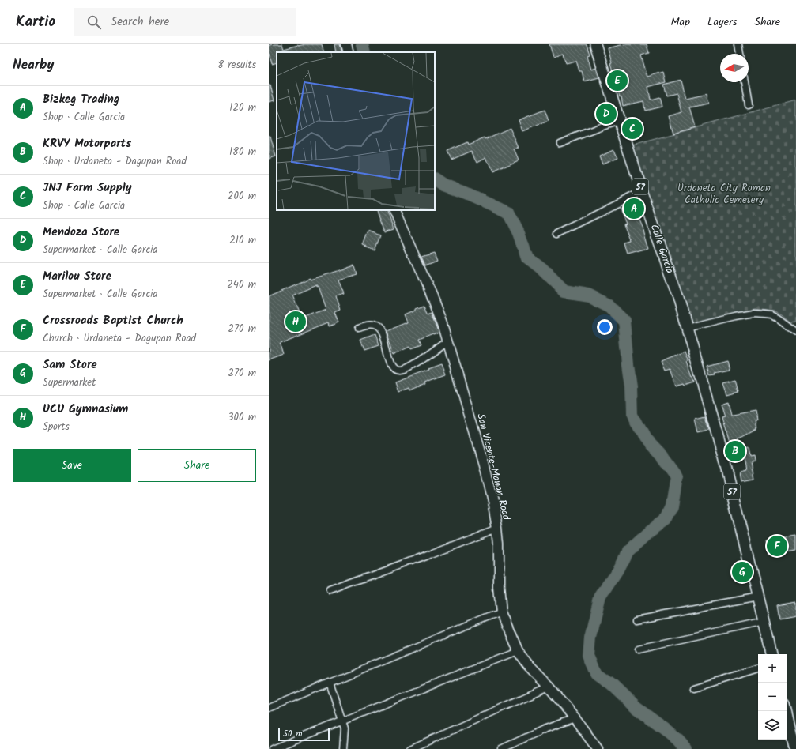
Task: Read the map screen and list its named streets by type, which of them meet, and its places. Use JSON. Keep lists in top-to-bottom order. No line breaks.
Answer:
{"streets":{"main road":["57","Calle Garcia"],"street":["San Vicente-Manan Road"]},"crossings":[["57","Calle Garcia"]],"parks":["Urdaneta City Roman Catholic Cemetery"],"scale_bar":"50 m","north":"left","page":{"header":"Kartio","search":"Search here","nav":["Map","Layers","Share"],"heading":["Nearby","8 results"],"pins":["E","D","C","A","H","B","F","G"],"list":[{"mark":"A","name":"Bizkeg Trading","note":"Shop · Calle Garcia","value":"120 m"},{"mark":"B","name":"KRVY Motorparts","note":"Shop · Urdaneta - Dagupan Road","value":"180 m"},{"mark":"C","name":"JNJ Farm Supply","note":"Shop · Calle Garcia","value":"200 m"},{"mark":"D","name":"Mendoza Store","note":"Supermarket · Calle Garcia","value":"210 m"},{"mark":"E","name":"Marilou Store","note":"Supermarket · Calle Garcia","value":"240 m"},{"mark":"F","name":"Crossroads Baptist Church","note":"Church · Urdaneta - Dagupan Road","value":"270 m"},{"mark":"G","name":"Sam Store","note":"Supermarket","value":"270 m"},{"mark":"H","name":"UCU Gymnasium","note":"Sports","value":"300 m"}],"buttons":["Save","Share"],"map_buttons":["+","−"],"scale":"50 m"}}
